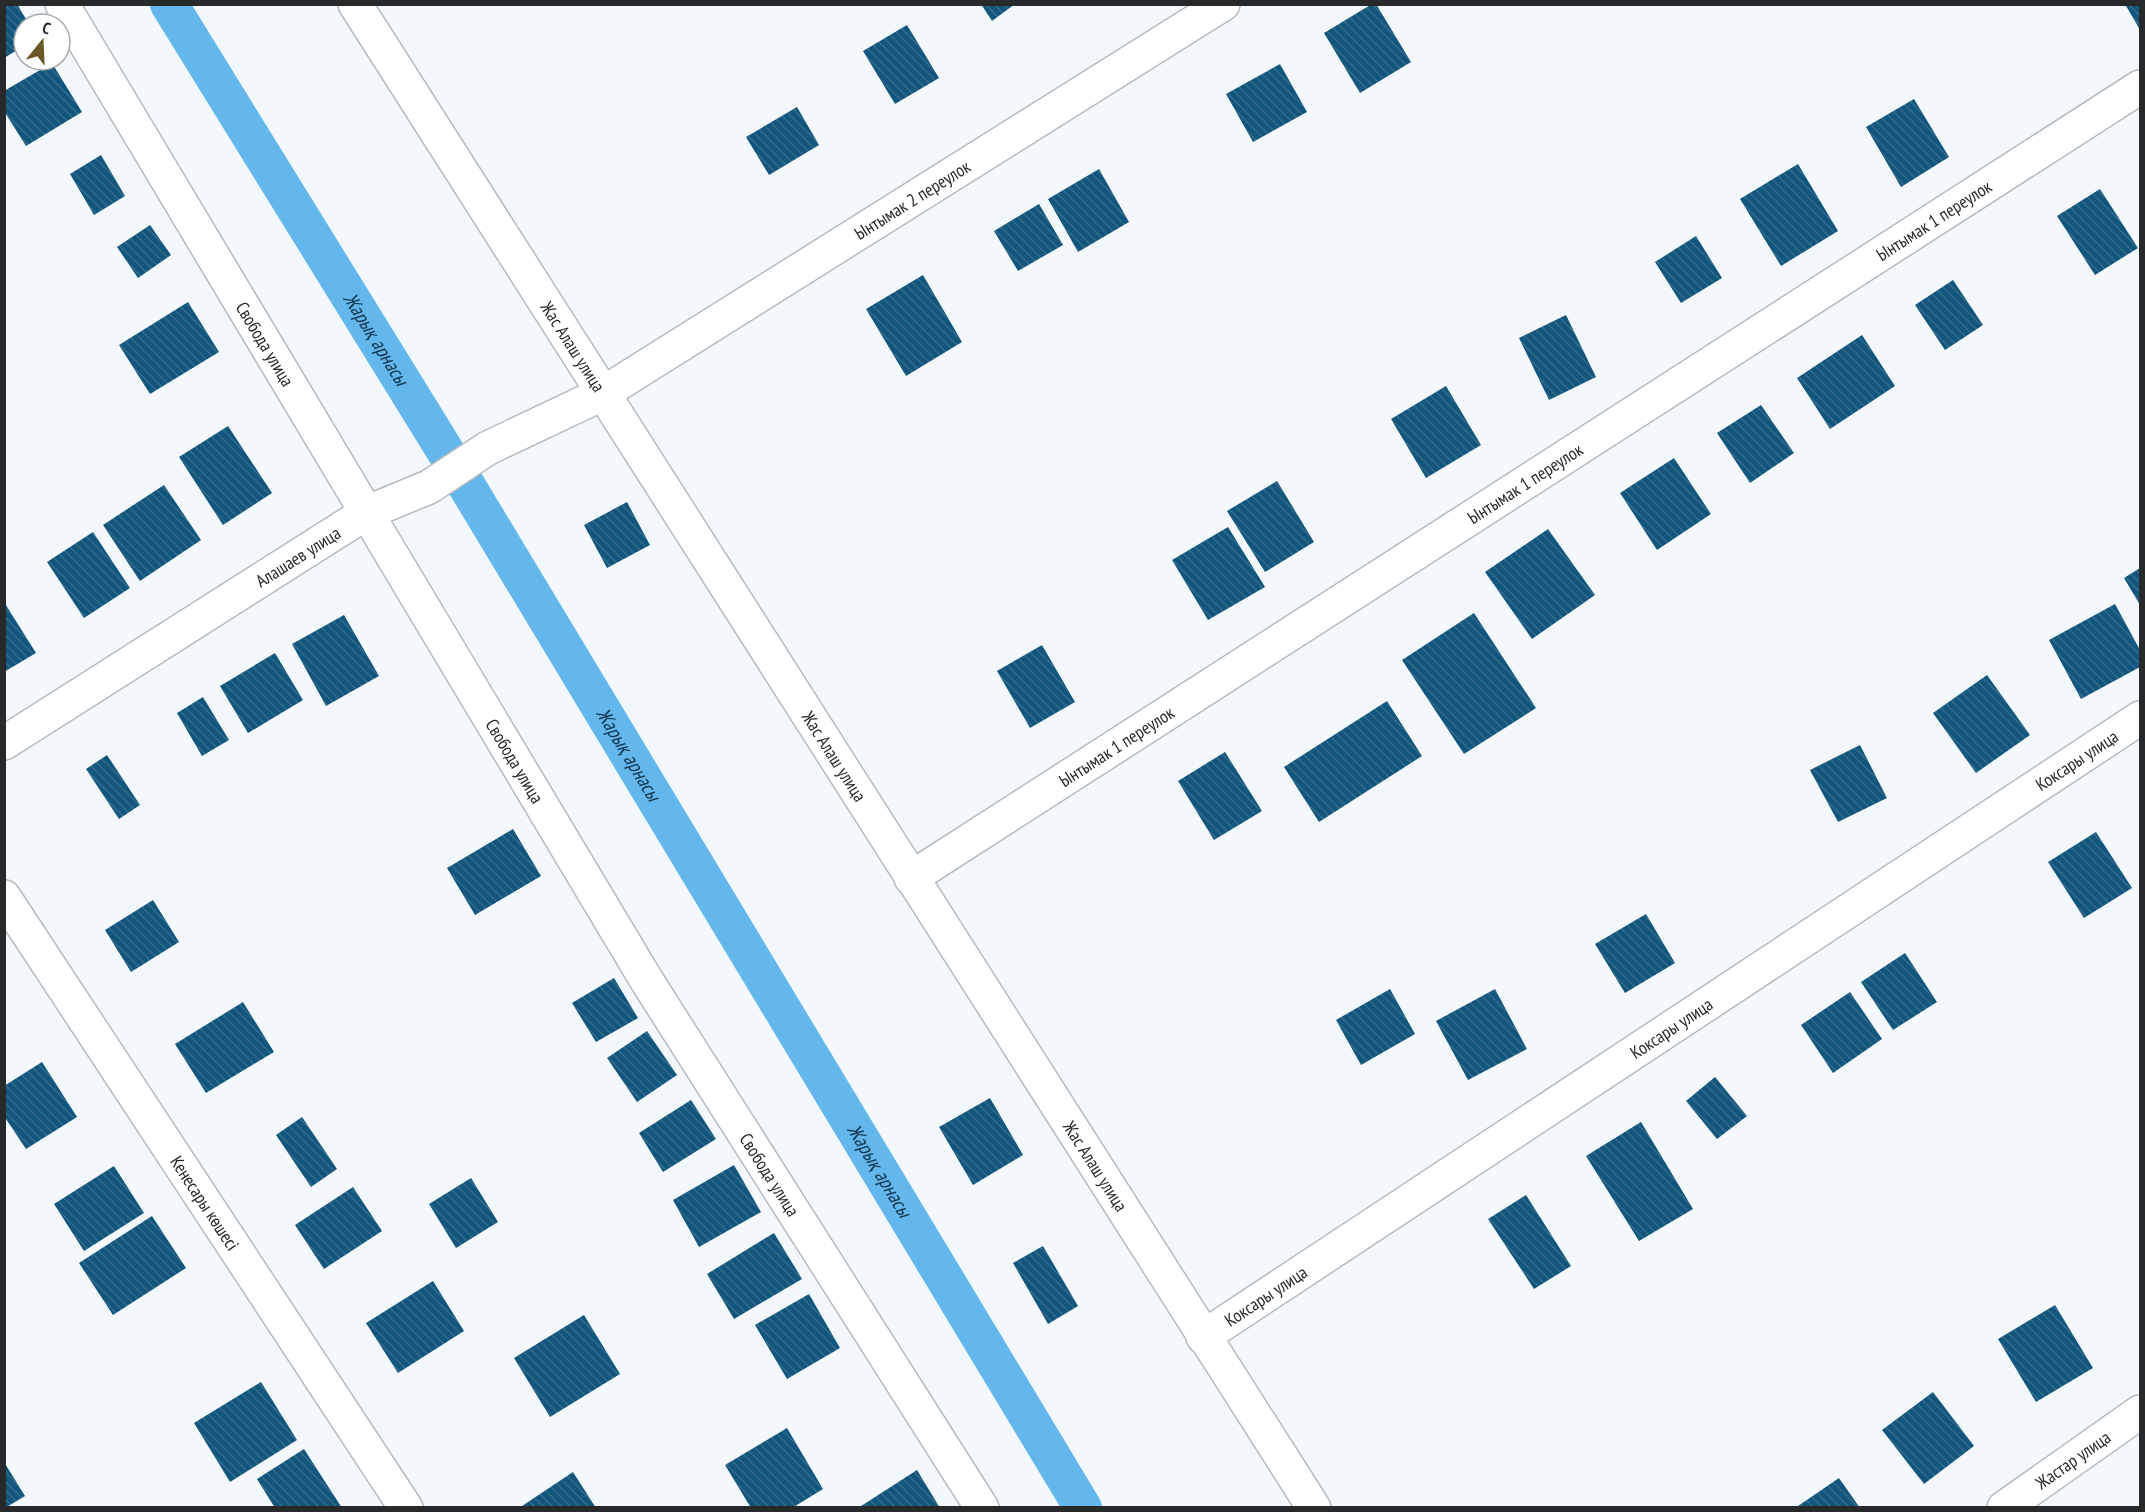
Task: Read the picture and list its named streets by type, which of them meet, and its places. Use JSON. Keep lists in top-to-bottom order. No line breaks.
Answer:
{"streets":{"street":["Ынтымак 2 переулок","Ынтымак 1 переулок","Свобода улица","Жас Алаш улица","Алашаев улица","Коксары улица","Кенесары көшесі","Жастар улица"]},"crossings":[["Ынтымак 2 переулок","Жас Алаш улица"],["Ынтымак 2 переулок","Алашаев улица"],["Ынтымак 1 переулок","Жас Алаш улица"],["Свобода улица","Алашаев улица"],["Жас Алаш улица","Алашаев улица"],["Жас Алаш улица","Коксары улица"]],"water":["Жарық арнасы"],"north":"top"}
